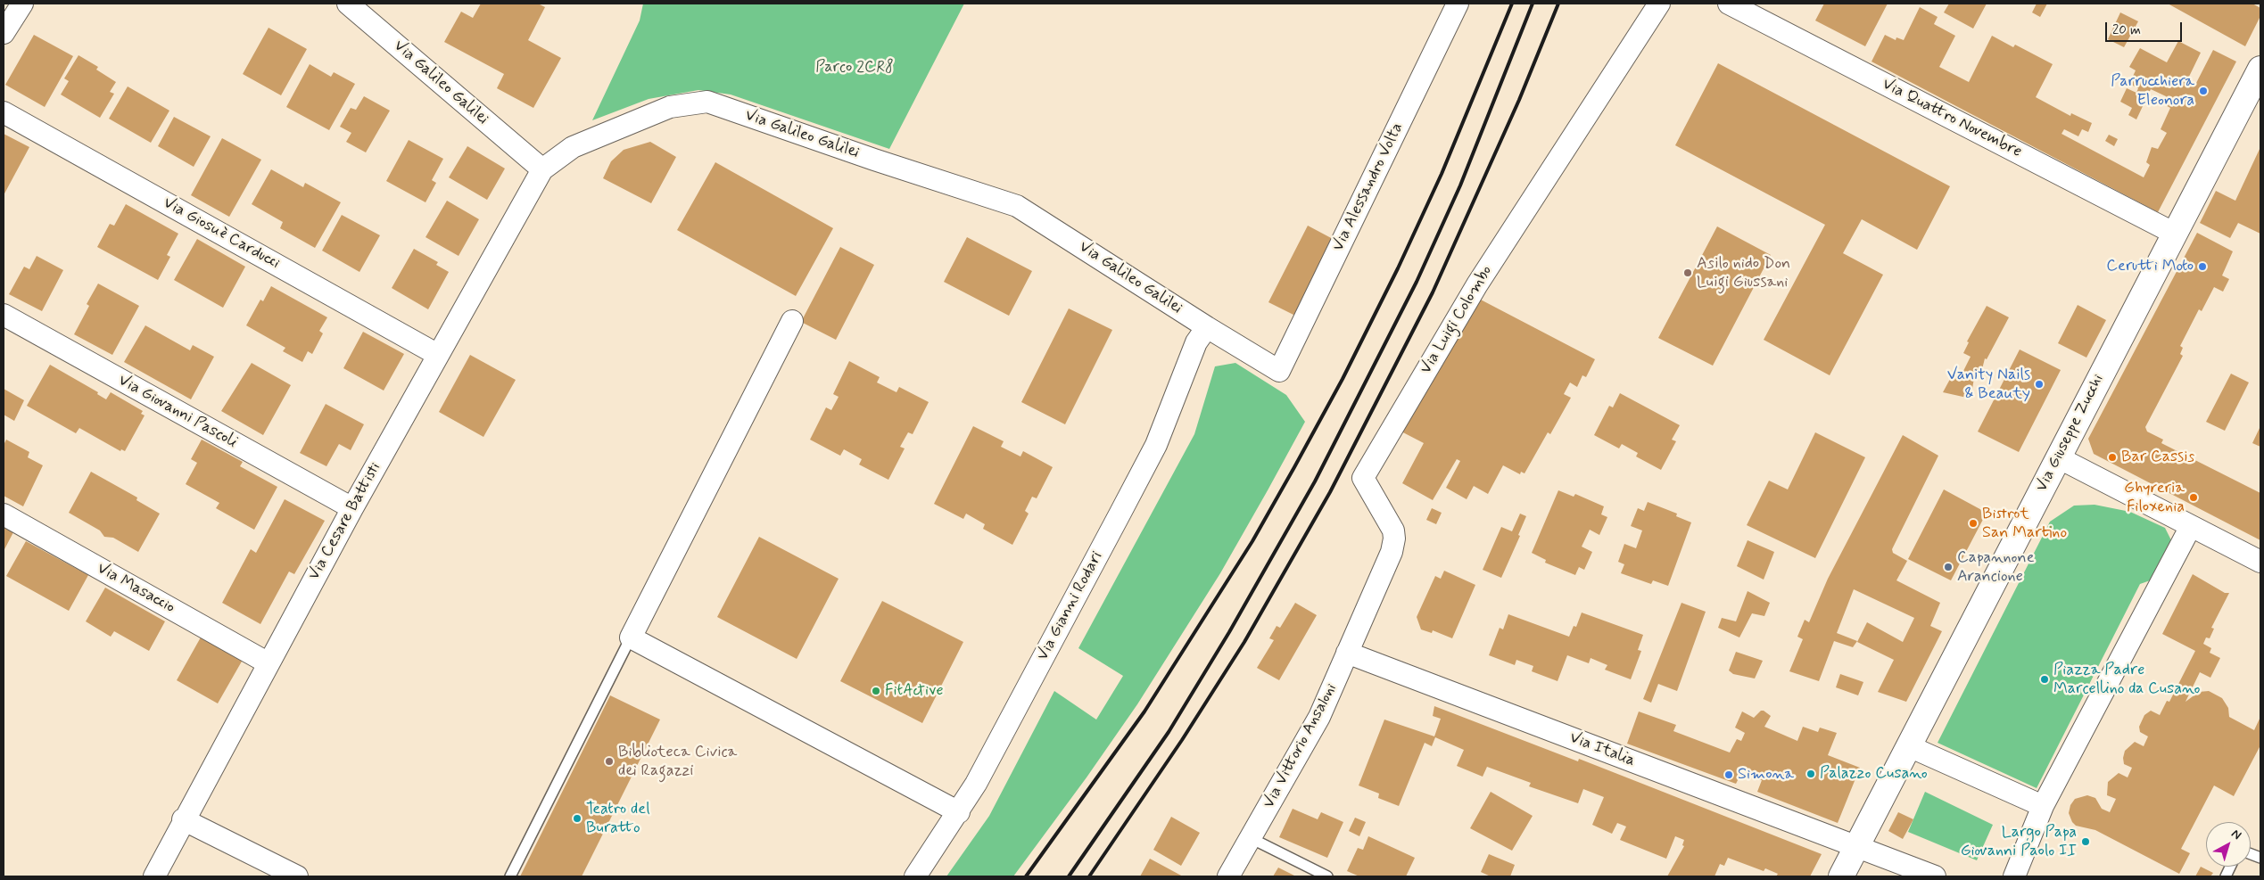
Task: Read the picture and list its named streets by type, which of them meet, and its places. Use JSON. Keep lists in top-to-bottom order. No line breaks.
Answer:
{"streets":{"street":["Via Galileo Galilei","Via Quattro Novembre","Via Alessandro Volta","Via Giosuè Carducci","Via Luigi Colombo","Via Giovanni Pascoli","Via Giuseppe Zucchi","Via Cesare Battisti","Via Masaccio","Via Gianni Rodari","Via Vittorio Ansaloni","Via Italia"]},"crossings":[["Via Galileo Galilei","Via Alessandro Volta"],["Via Galileo Galilei","Via Cesare Battisti"],["Via Galileo Galilei","Via Gianni Rodari"],["Via Quattro Novembre","Via Giuseppe Zucchi"],["Via Giosuè Carducci","Via Cesare Battisti"],["Via Luigi Colombo","Via Vittorio Ansaloni"],["Via Luigi Colombo","Via Italia"],["Via Giovanni Pascoli","Via Cesare Battisti"],["Via Giuseppe Zucchi","Via Italia"],["Via Cesare Battisti","Via Masaccio"],["Via Vittorio Ansaloni","Via Italia"]],"parks":["Parco 2CR8"],"places":["Parrucchiera Eleonora","Cerutti Moto","Asilo nido Don Luigi Giussani","Vanity Nails & Beauty","Bar Cassis","Ghyreria Filoxenia","Bistrot San Martino","Capannone Arancione","Piazza Padre Marcellino da Cusano","FitActive","Biblioteca Civica dei Ragazzi","Palazzo Cusano","Simona","Teatro del Buratto","Largo Papa Giovanni Paolo II"],"scale_bar":"20 m","north":"top right"}
